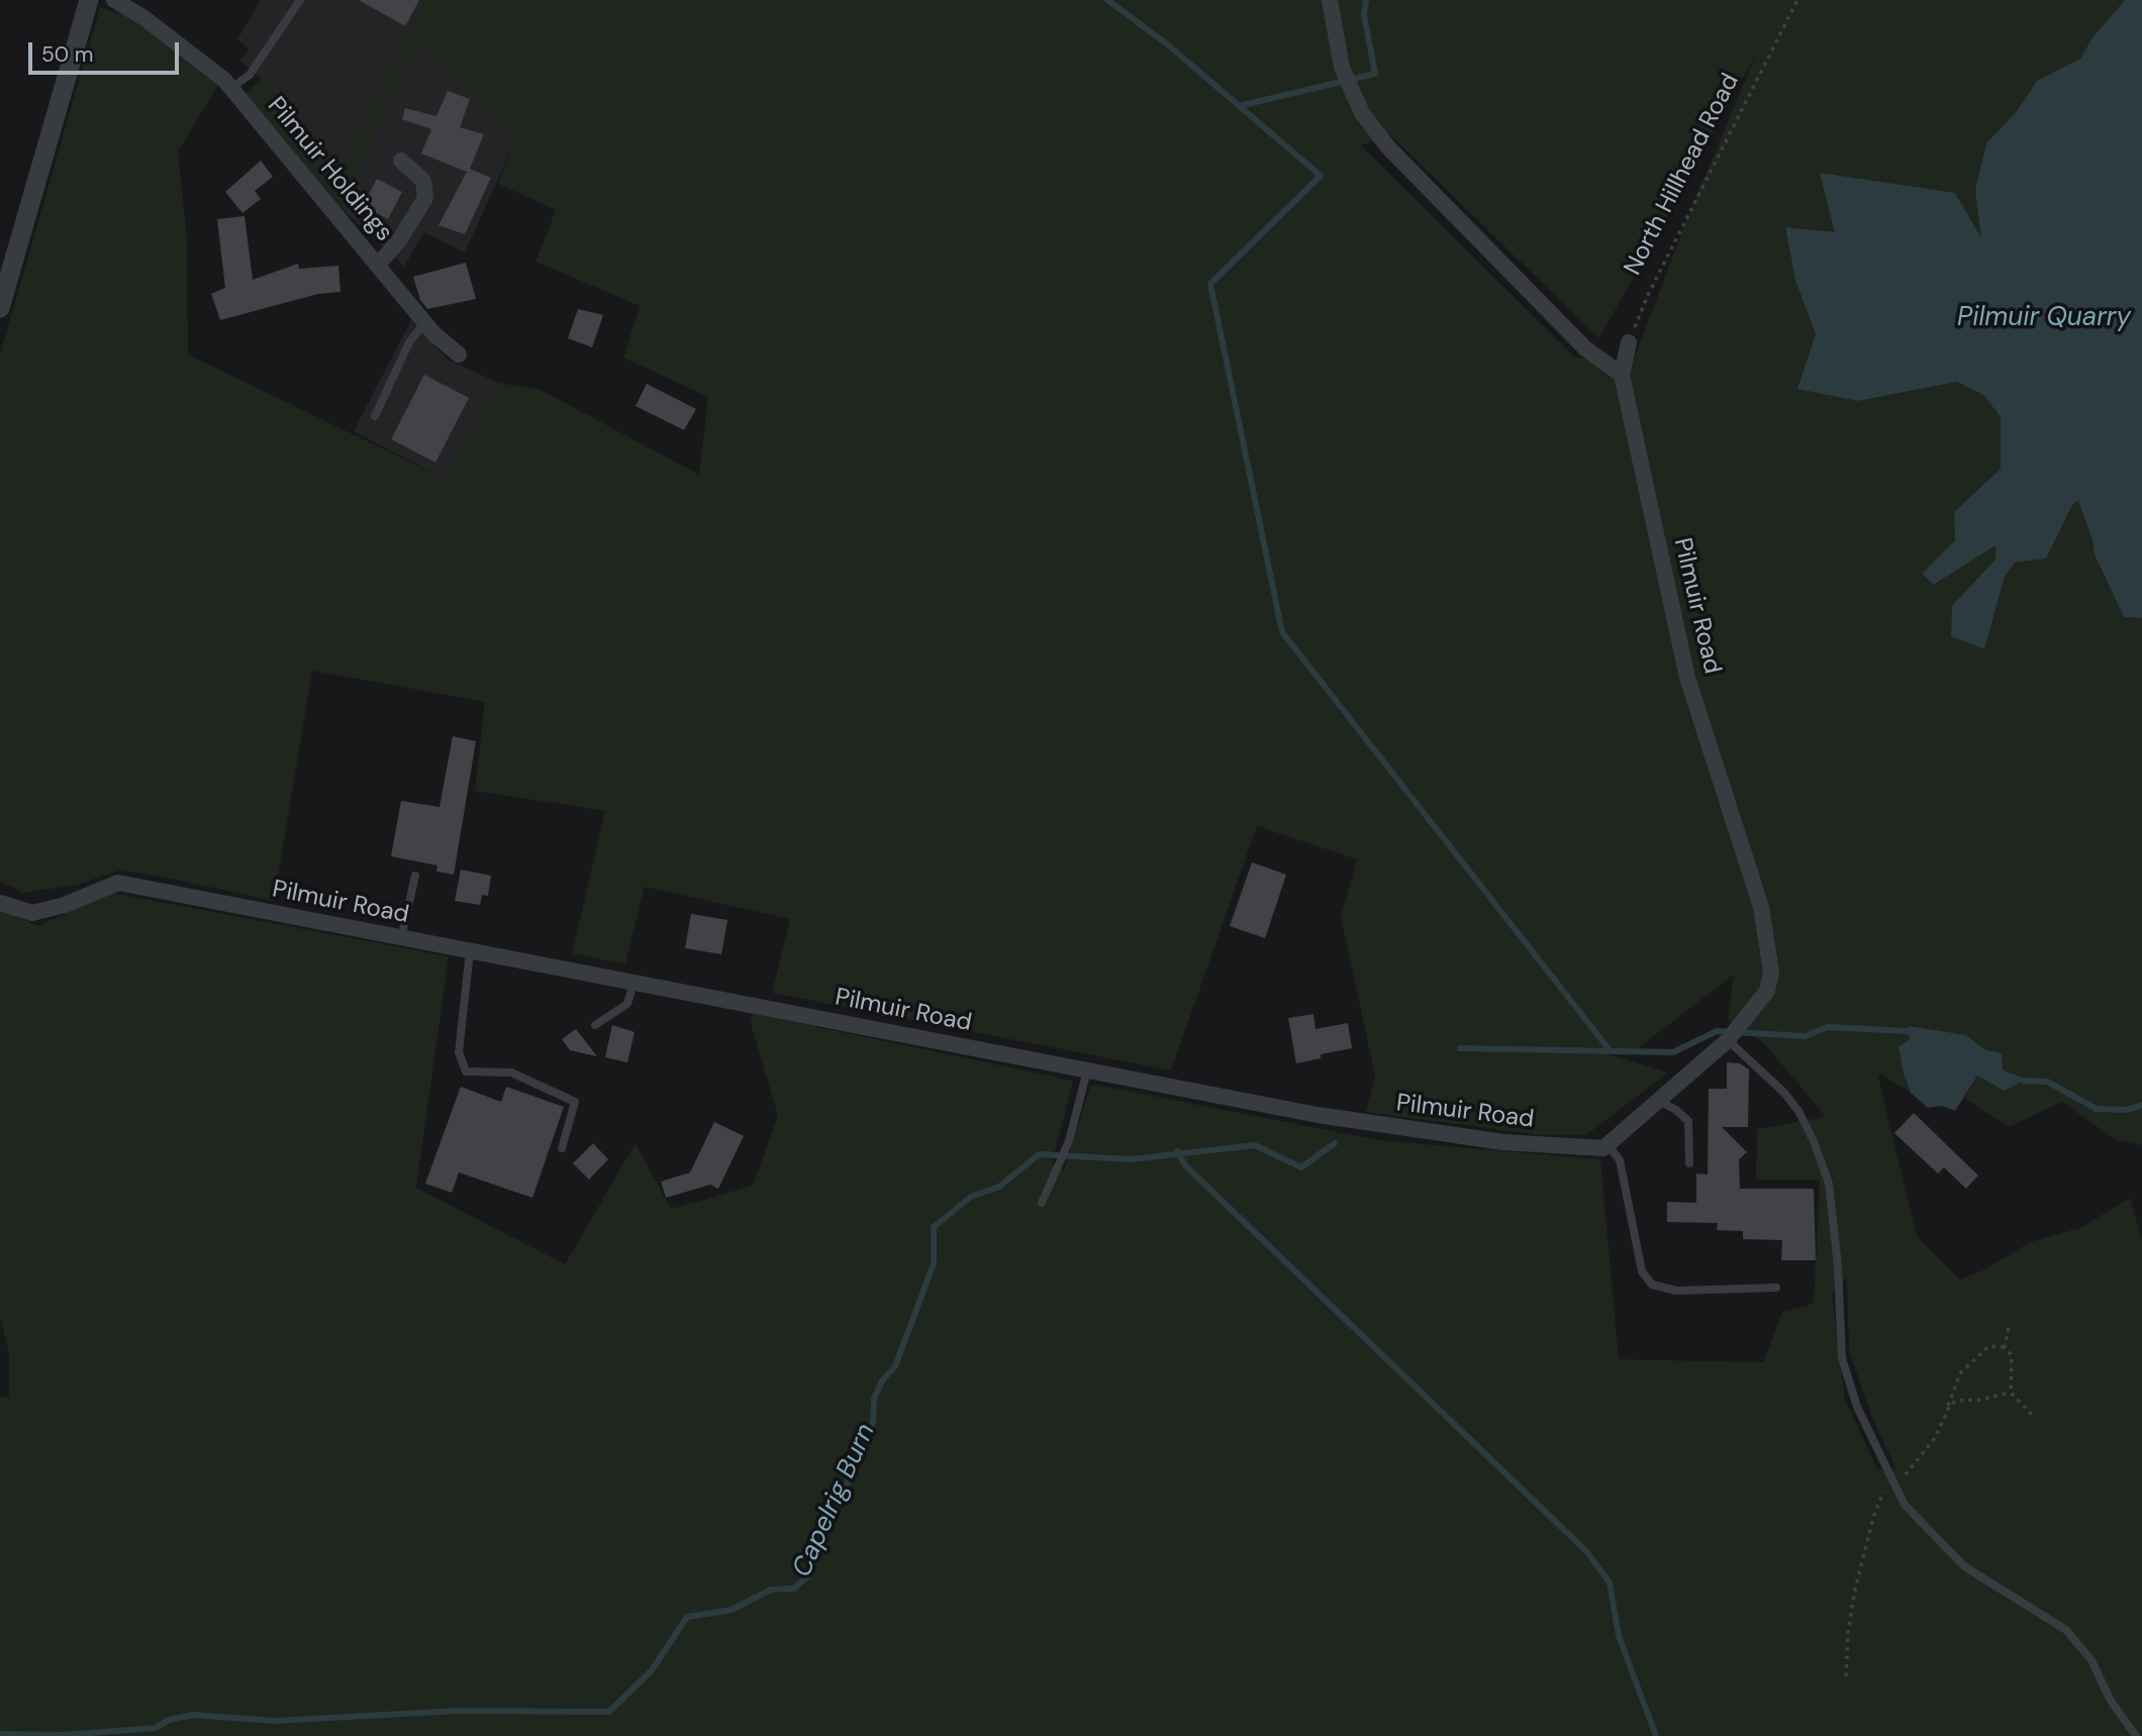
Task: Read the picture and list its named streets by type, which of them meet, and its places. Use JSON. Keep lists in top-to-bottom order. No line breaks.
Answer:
{"streets":{"street":["Pilmuir Holdings","Pilmuir Road"],"path":["North Hillhead Road"]},"water":["Pilmuir Quarry","Capelrig Burn"],"scale_bar":"50 m"}
